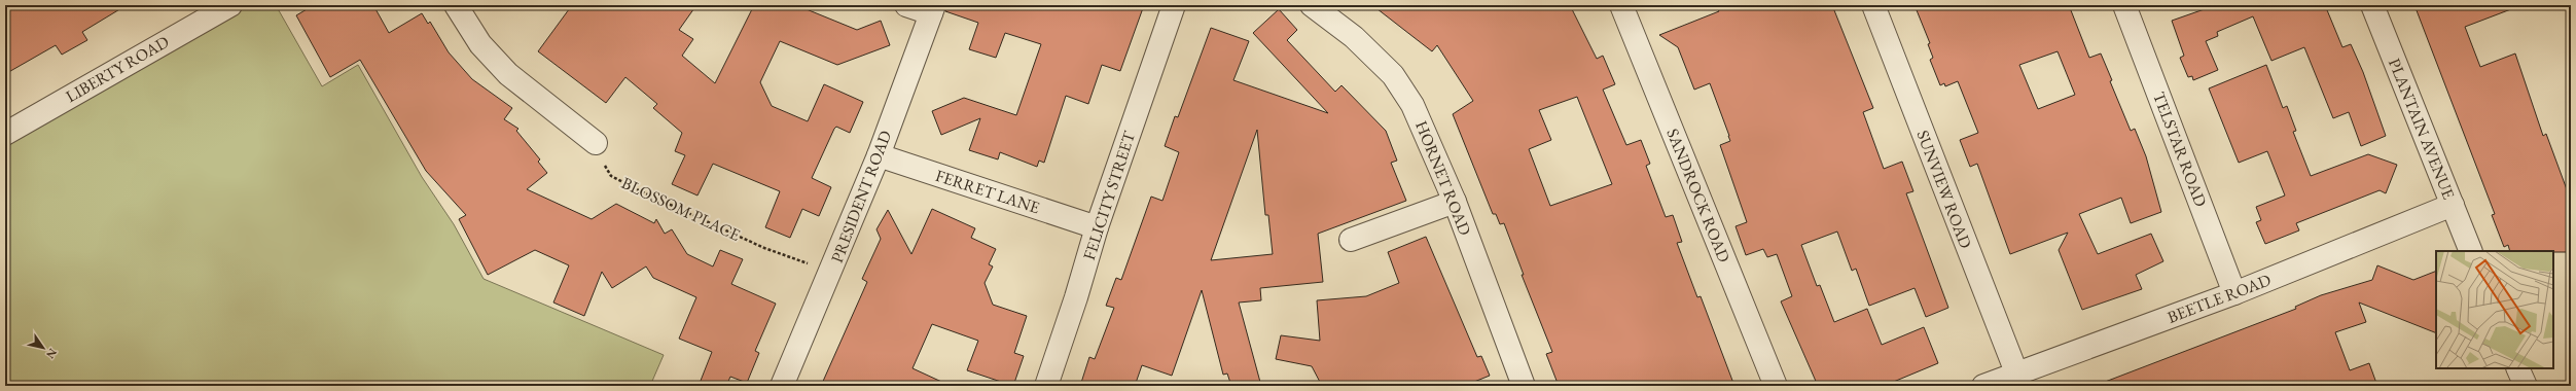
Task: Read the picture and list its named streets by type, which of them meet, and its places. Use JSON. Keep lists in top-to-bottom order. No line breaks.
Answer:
{"streets":{"street":["LIBERTY ROAD","PLANTAIN AVENUE","TELSTAR ROAD","HORNET ROAD","SUNVIEW ROAD","FERRET LANE","FELICITY STREET","SANDROCK ROAD","PRESIDENT ROAD","BEETLE ROAD"],"path":["BLOSSOM PLACE"]},"crossings":[["PLANTAIN AVENUE","BEETLE ROAD"],["TELSTAR ROAD","BEETLE ROAD"],["SUNVIEW ROAD","BEETLE ROAD"],["FERRET LANE","FELICITY STREET"],["FERRET LANE","PRESIDENT ROAD"],["PRESIDENT ROAD","BLOSSOM PLACE"]],"north":"bottom right"}
